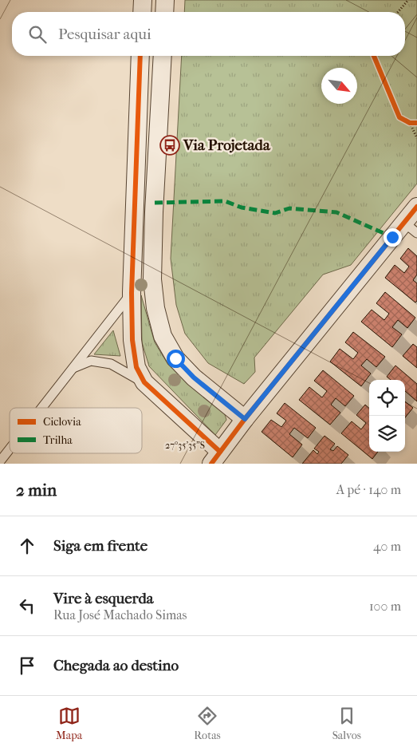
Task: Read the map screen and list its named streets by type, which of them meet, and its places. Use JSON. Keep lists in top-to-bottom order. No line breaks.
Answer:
{"places":{"bus stop":["Via Projetada"]},"legend":["Ciclovia","Trilha"],"north":"bottom right","page":{"search":"Pesquisar aqui","heading":["2 min","A pé · 140 m"],"list":[["Siga em frente","40 m"],["Vire à esquerda","Rua José Machado Simas","100 m"],"Chegada ao destino"],"nav":["Mapa","Rotas","Salvos"]},"coordinates":["27°35'35\"S"]}
